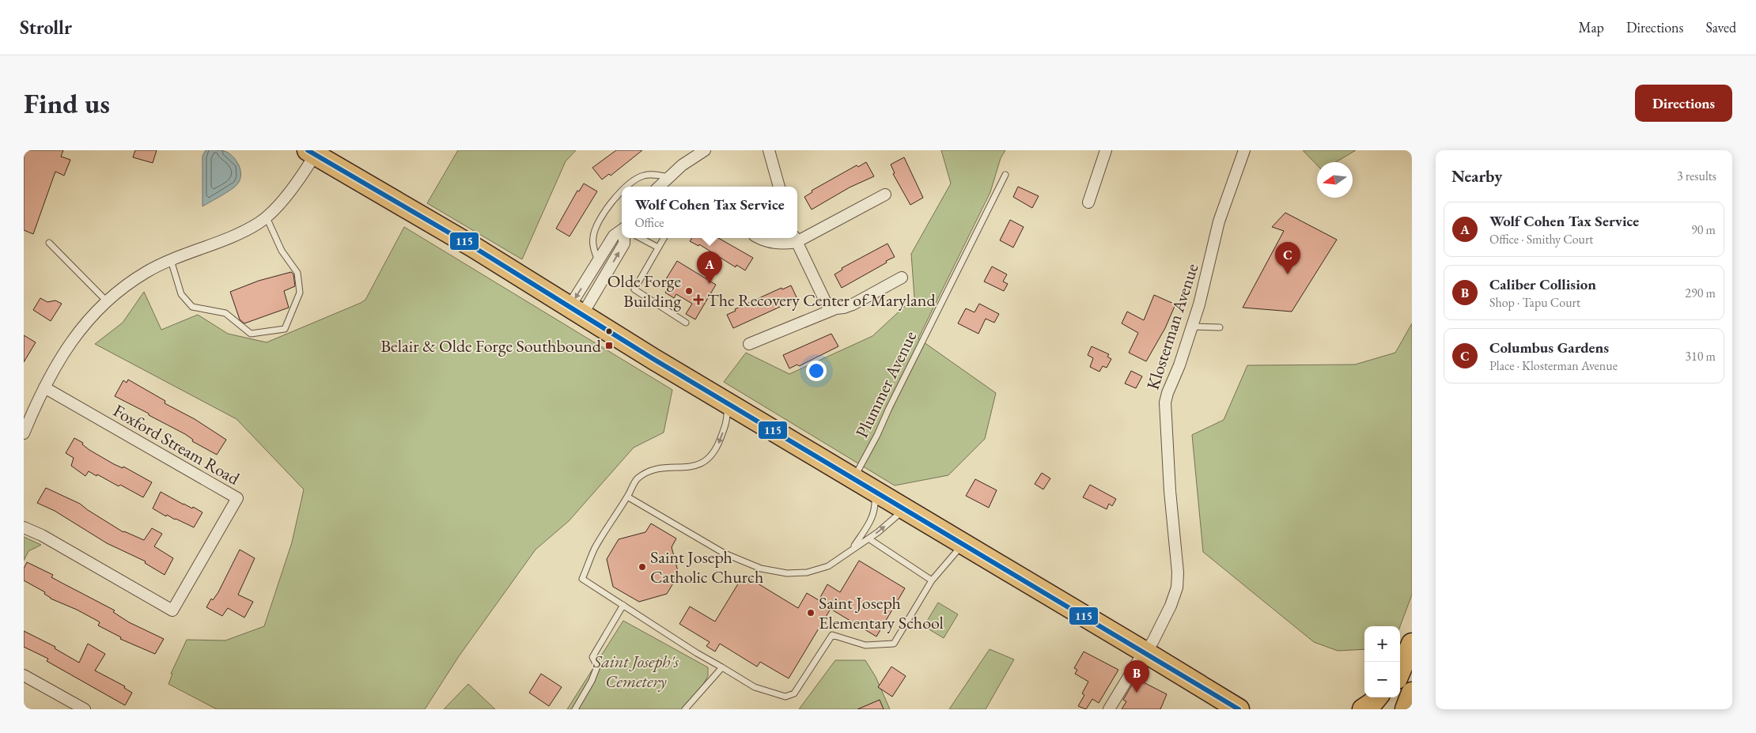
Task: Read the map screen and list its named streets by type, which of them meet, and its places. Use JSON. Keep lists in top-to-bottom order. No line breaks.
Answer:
{"streets":{"street":["Klosterman Avenue","Foxford Stream Road"],"lane":["Plummer Avenue"]},"parks":["Saint Joseph's Cemetery"],"places":{"other":["Olde Forge Building","Saint Joseph Catholic Church","Saint Joseph Elementary School"],"health":["The Recovery Center of Maryland"],"transit":["Belair & Olde Forge Southbound"]},"lines":["transit line 115"],"north":"left","page":{"header":"Strollr","nav":["Map","Directions","Saved"],"buttons":"Directions","title":"Find us","heading":["Nearby","3 results"],"popup":["Wolf Cohen Tax Service","Office"],"list":[{"mark":"A","name":"Wolf Cohen Tax Service","note":"Office · Smithy Court","value":"90 m"},{"mark":"B","name":"Caliber Collision","note":"Shop · Tapu Court","value":"290 m"},{"mark":"C","name":"Columbus Gardens","note":"Place · Klosterman Avenue","value":"310 m"}],"pins":["C","A","B"],"map_buttons":["+","−"]}}
